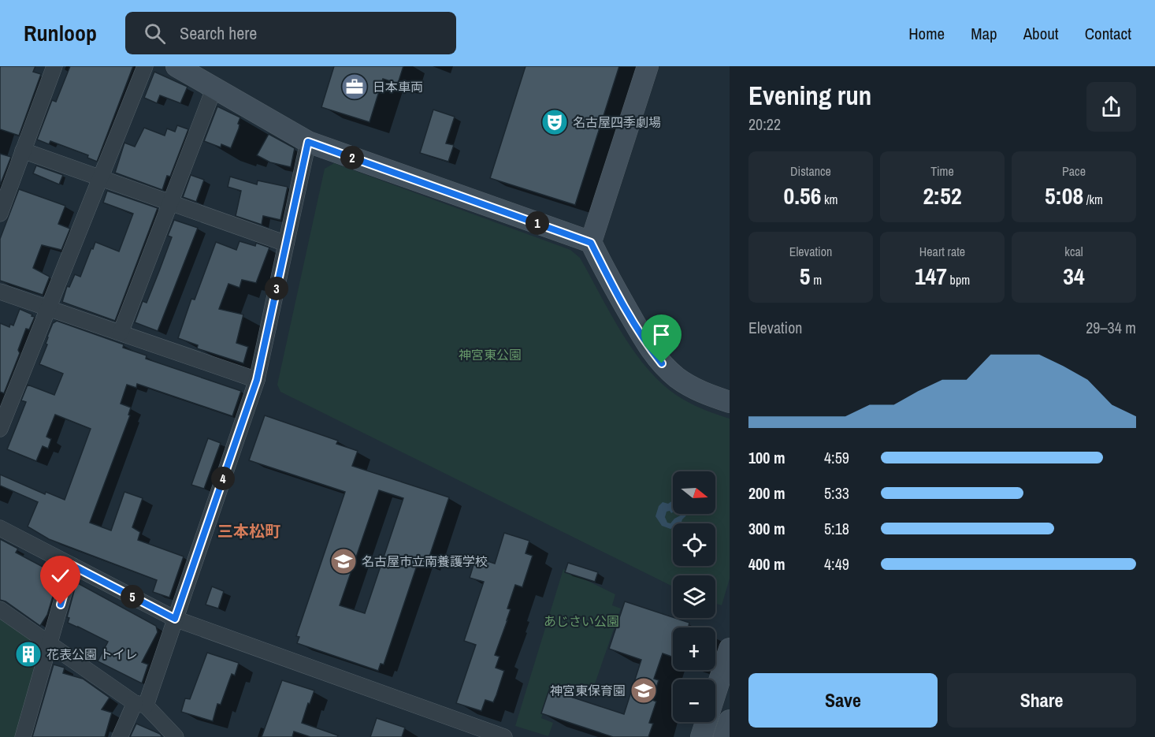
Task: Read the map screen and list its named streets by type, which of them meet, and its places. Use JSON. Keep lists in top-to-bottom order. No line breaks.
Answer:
{"districts":["三本松町"],"parks":["神宮東公園","あじさい公園"],"places":{"office":["日本車両"],"theatre":["名古屋四季劇場"],"school or university":["名古屋市立南養護学校","神宮東保育園"],"building":["花表公園 トイレ"]},"north":"right","page":{"header":"Runloop","search":"Search here","nav":["Home","Map","About","Contact"],"heading":["Evening run","20:22"],"pins":["2","1","3","4","5"],"stats":[["Distance","0.56 km"],["Time","2:52"],["Pace","5:08 /km"],["Elevation","5 m"],["Heart rate","147 bpm"],["kcal","34"]],"chart":["Elevation","29–34 m"],"list":[{"name":"100 m","note":"4:59"},{"name":"200 m","note":"5:33"},{"name":"300 m","note":"5:18"},{"name":"400 m","note":"4:49"}],"map_buttons":["+","−"],"buttons":["Save","Share"]}}
